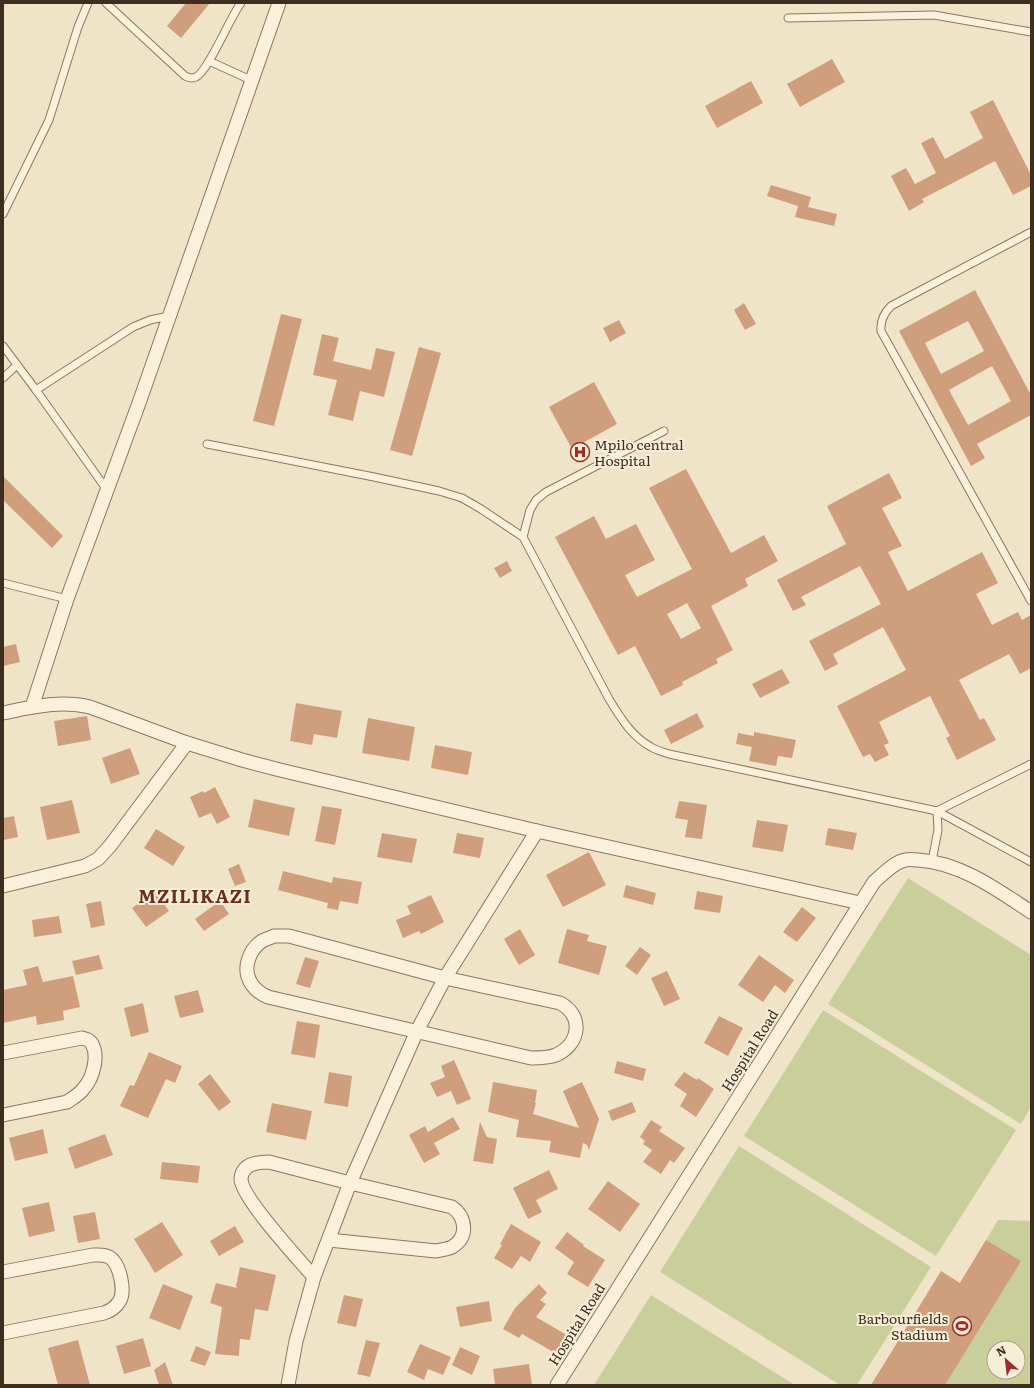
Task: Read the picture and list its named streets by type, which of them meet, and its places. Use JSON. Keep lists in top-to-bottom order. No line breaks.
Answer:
{"streets":{"street":["Hospital Road"]},"districts":["MZILIKAZI"],"places":{"hospital":["Mpilo central Hospital"],"sports":["Barbourfields Stadium"]},"north":"top left"}
